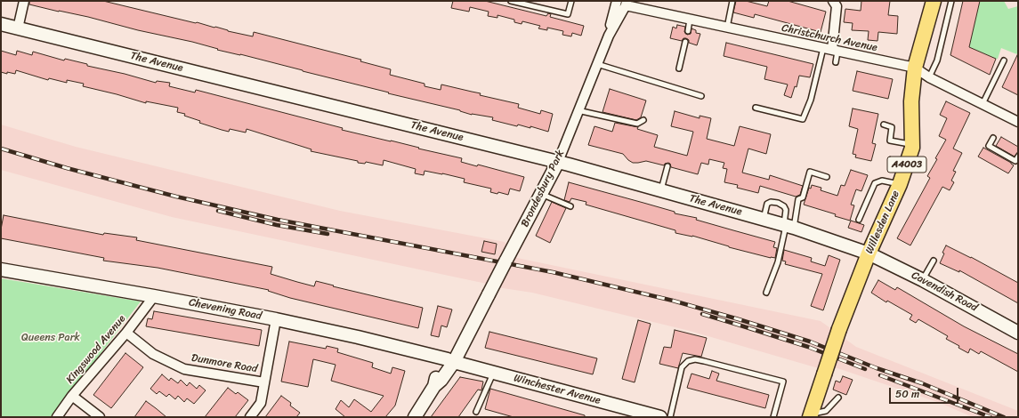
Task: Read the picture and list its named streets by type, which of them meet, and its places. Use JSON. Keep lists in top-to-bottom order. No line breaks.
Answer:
{"streets":{"main road":["A4003","Willesden Lane"],"street":["Christchurch Avenue","The Avenue","Brondesbury Park","Cavendish Road","Chevening Road","Kingswood Avenue","Dunmore Road","Winchester Avenue"]},"crossings":[["Christchurch Avenue","Brondesbury Park"],["Christchurch Avenue","Willesden Lane"],["The Avenue","Brondesbury Park"],["The Avenue","Willesden Lane"],["The Avenue","Cavendish Road"],["Brondesbury Park","Chevening Road"],["Brondesbury Park","Winchester Avenue"],["Willesden Lane","Cavendish Road"],["Chevening Road","Kingswood Avenue"],["Chevening Road","Winchester Avenue"],["Kingswood Avenue","Dunmore Road"]],"parks":["Queens Park"],"scale_bar":"50 m"}
